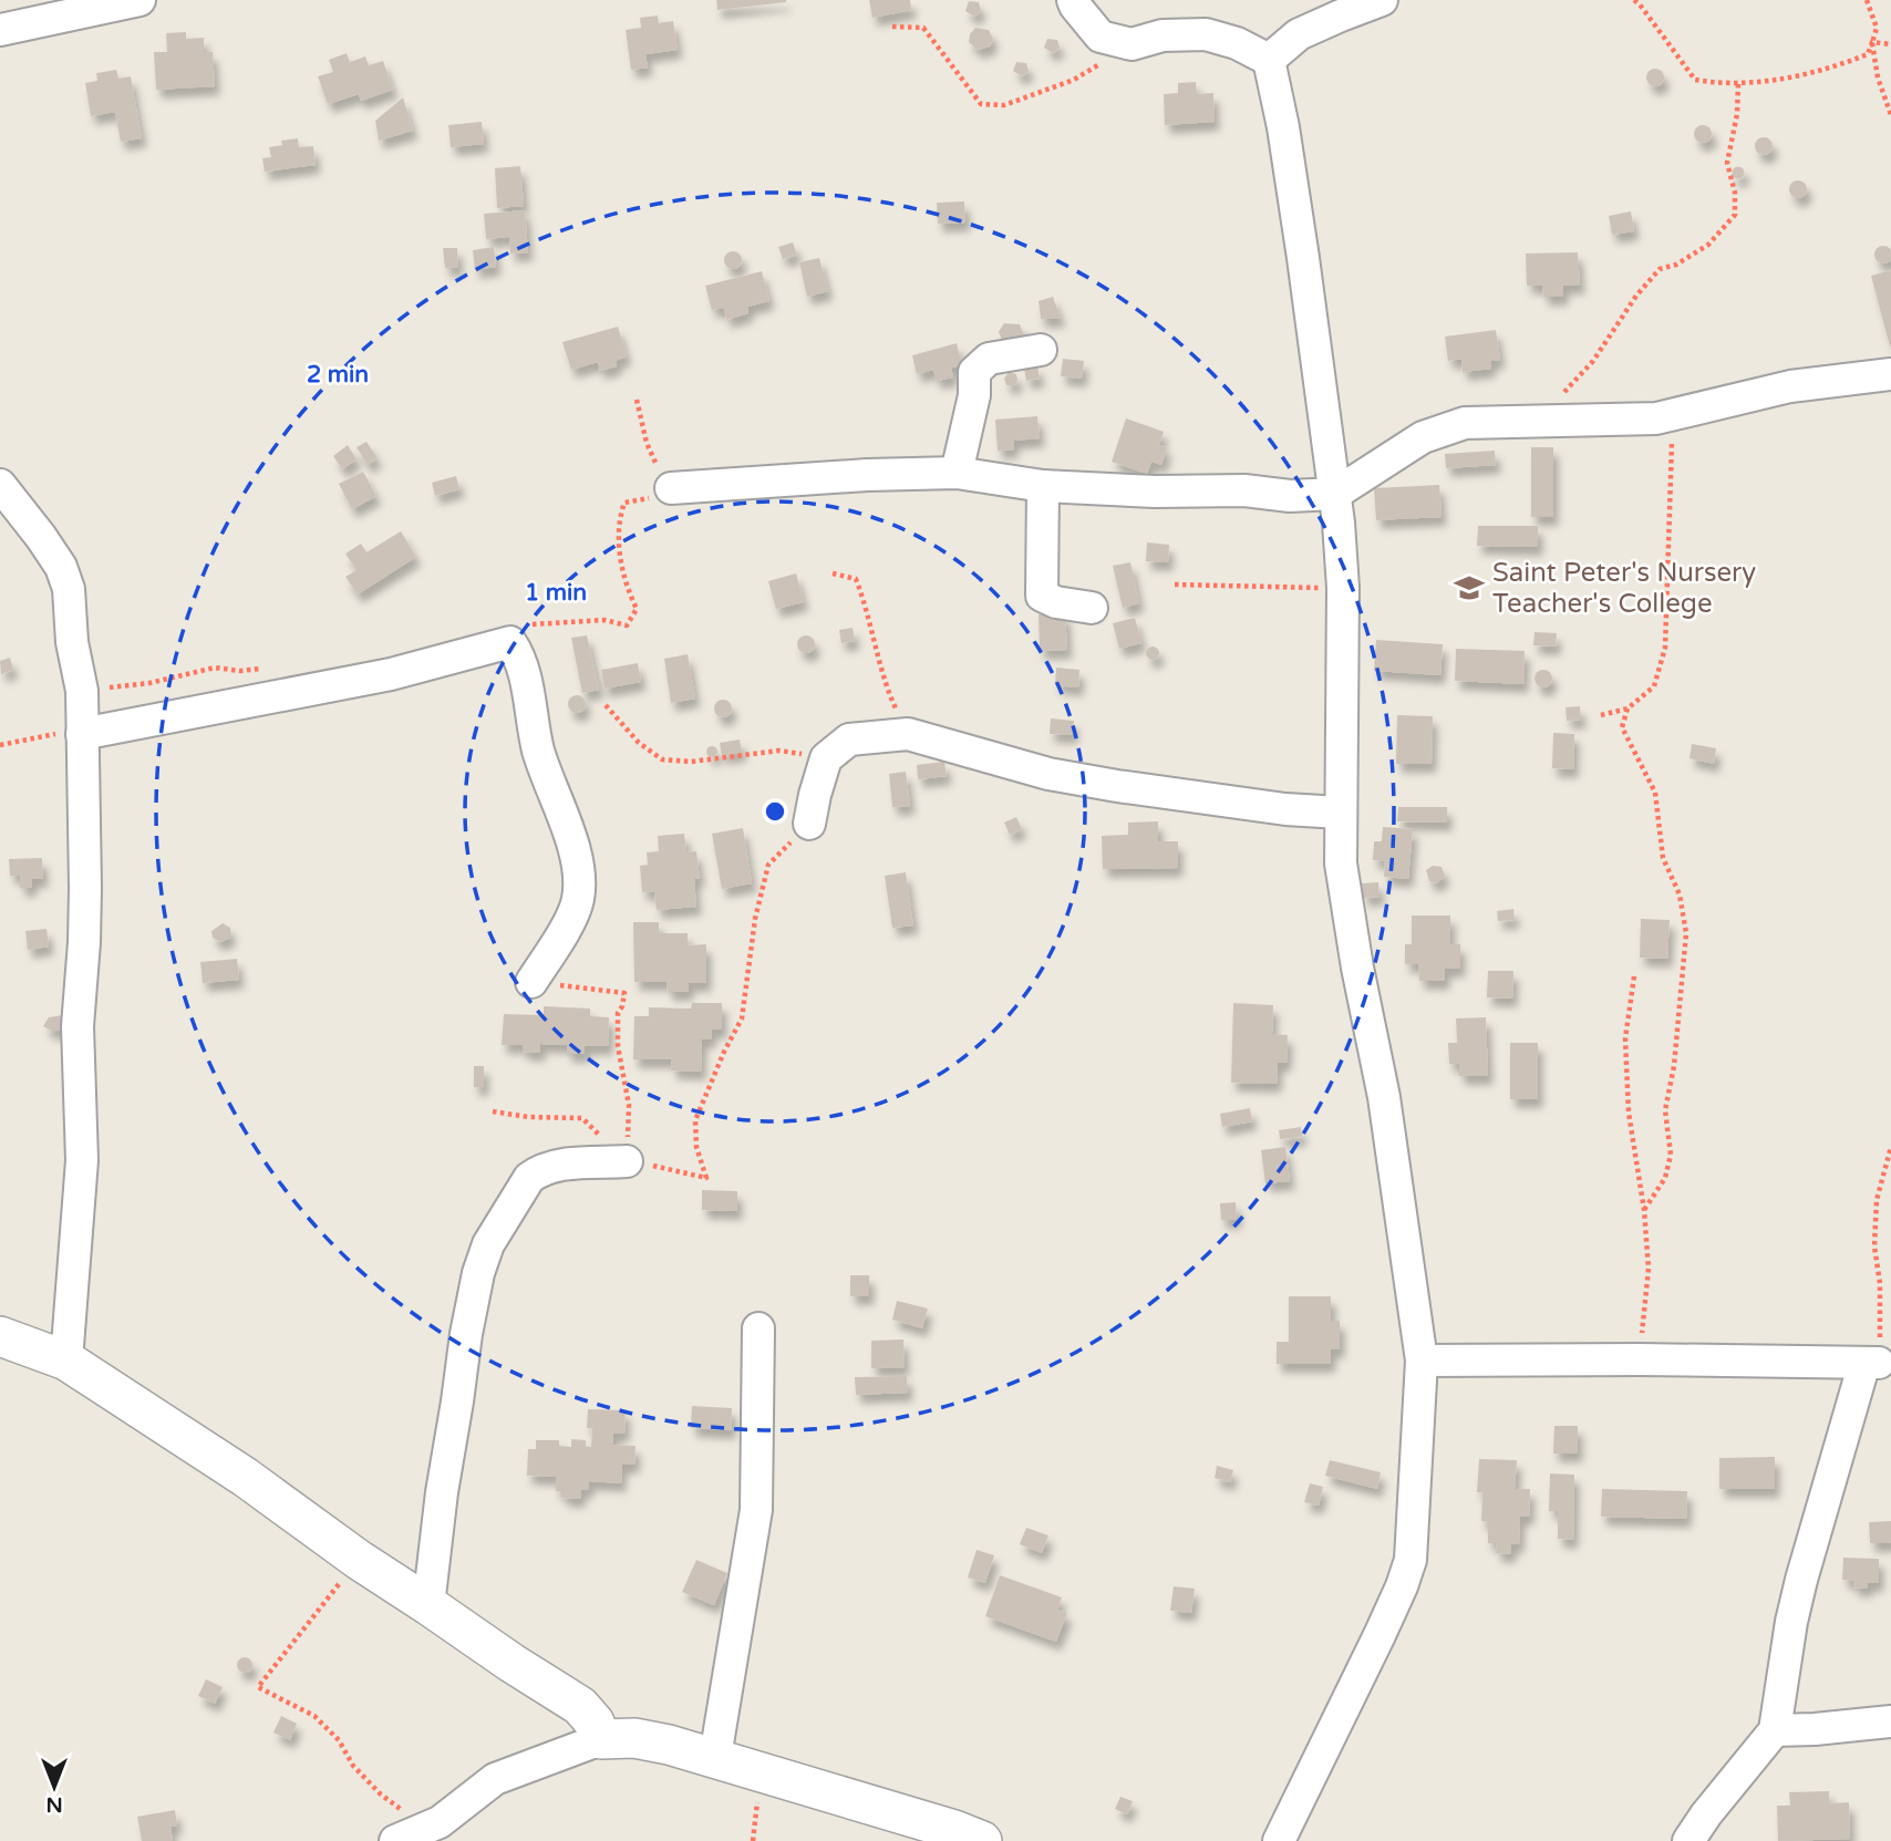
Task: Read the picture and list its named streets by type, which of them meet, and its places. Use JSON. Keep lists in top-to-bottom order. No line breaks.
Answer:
{"places":{"school or university":["Saint Peter's Nursery Teacher's College"]},"north":"bottom","rings":["2 min","1 min"]}
